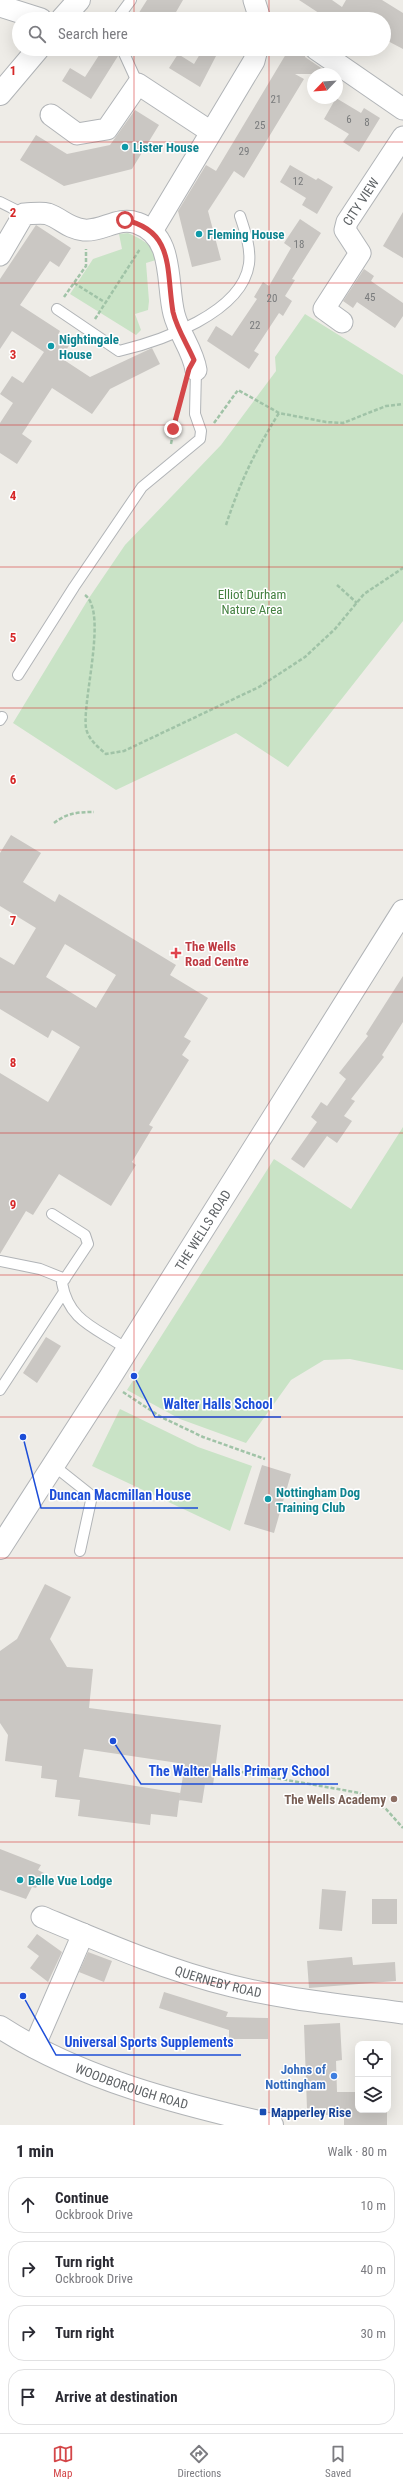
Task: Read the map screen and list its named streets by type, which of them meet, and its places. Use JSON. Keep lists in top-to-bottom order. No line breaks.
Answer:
{"streets":{"street":["CITY VIEW","THE WELLS ROAD","QUERNEBY ROAD","WOODBOROUGH ROAD"]},"parks":["Elliot Durham Nature Area"],"places":{"other":["Lister House","Fleming House","Nightingale House","Walter Halls School","Duncan Macmillan House","Nottingham Dog Training Club","The Walter Halls Primary School","The Wells Academy","Belle Vue Lodge","Universal Sports Supplements","Johns of Nottingham"],"health":["The Wells Road Centre"],"transit":["Mapperley Rise"]},"house_numbers":["21","6","8","25","29","12","18","45","20","22"],"north":"bottom left","page":{"search":"Search here","heading":["1 min","Walk · 80 m"],"list":[["Continue","Ockbrook Drive","10 m"],["Turn right","Ockbrook Drive","40 m"],["Turn right","30 m"],"Arrive at destination"],"nav":["Map","Directions","Saved"]},"grid":{"rows":["1","2","3","4","5","6","7","8","9"]}}
